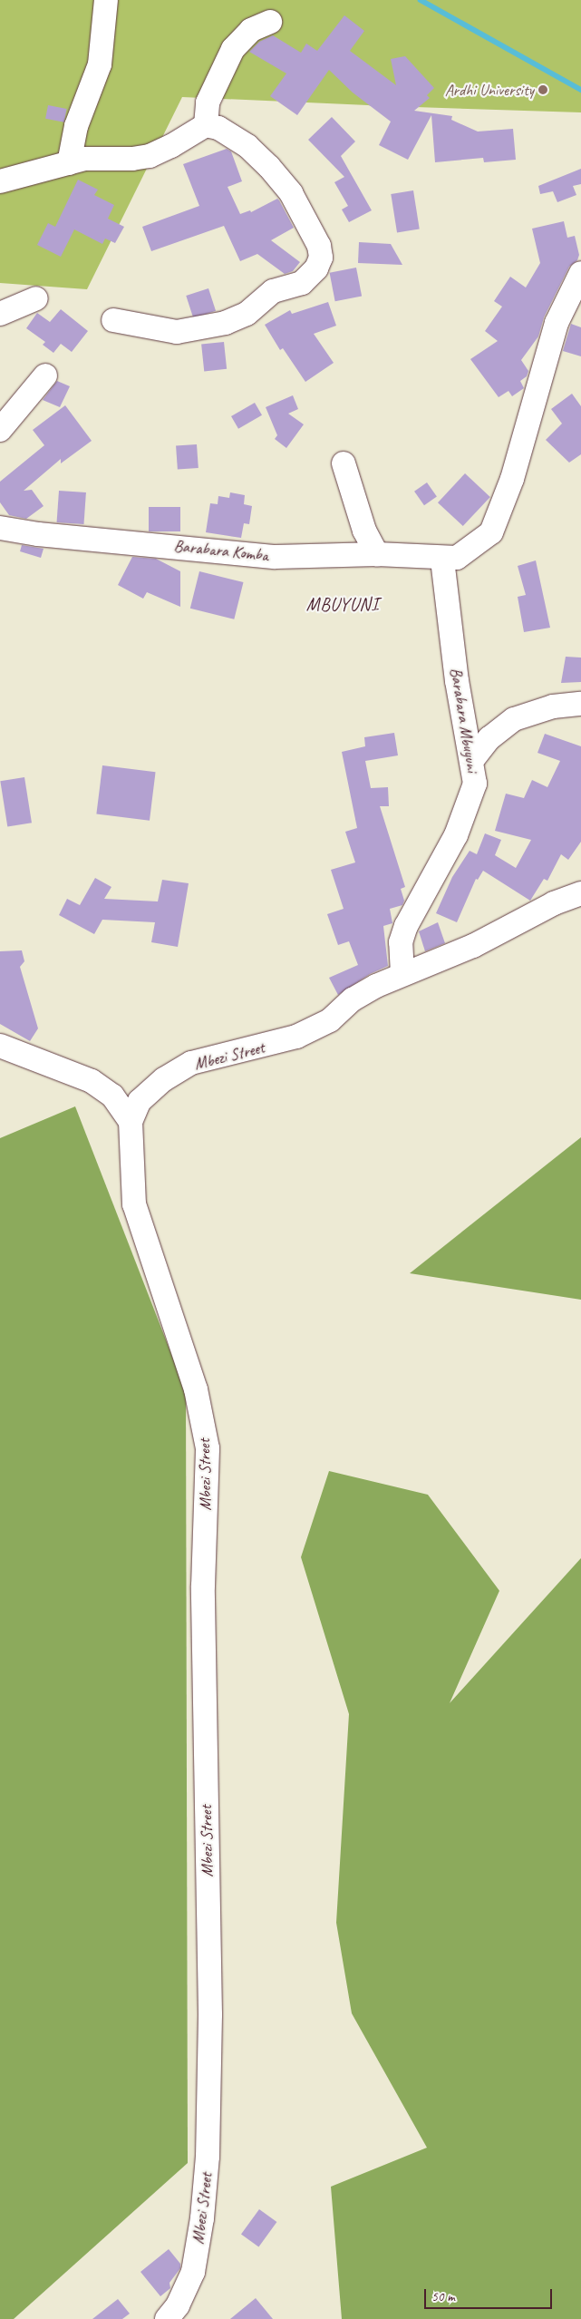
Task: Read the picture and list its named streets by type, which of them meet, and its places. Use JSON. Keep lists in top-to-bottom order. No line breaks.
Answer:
{"streets":{"street":["Barabara Komba","Barabara Mbuyuni","Mbezi Street"]},"crossings":[["Barabara Komba","Barabara Mbuyuni"],["Barabara Mbuyuni","Mbezi Street"]],"districts":["MBUYUNI"],"places":["Ardhi University"],"scale_bar":"50 m"}
